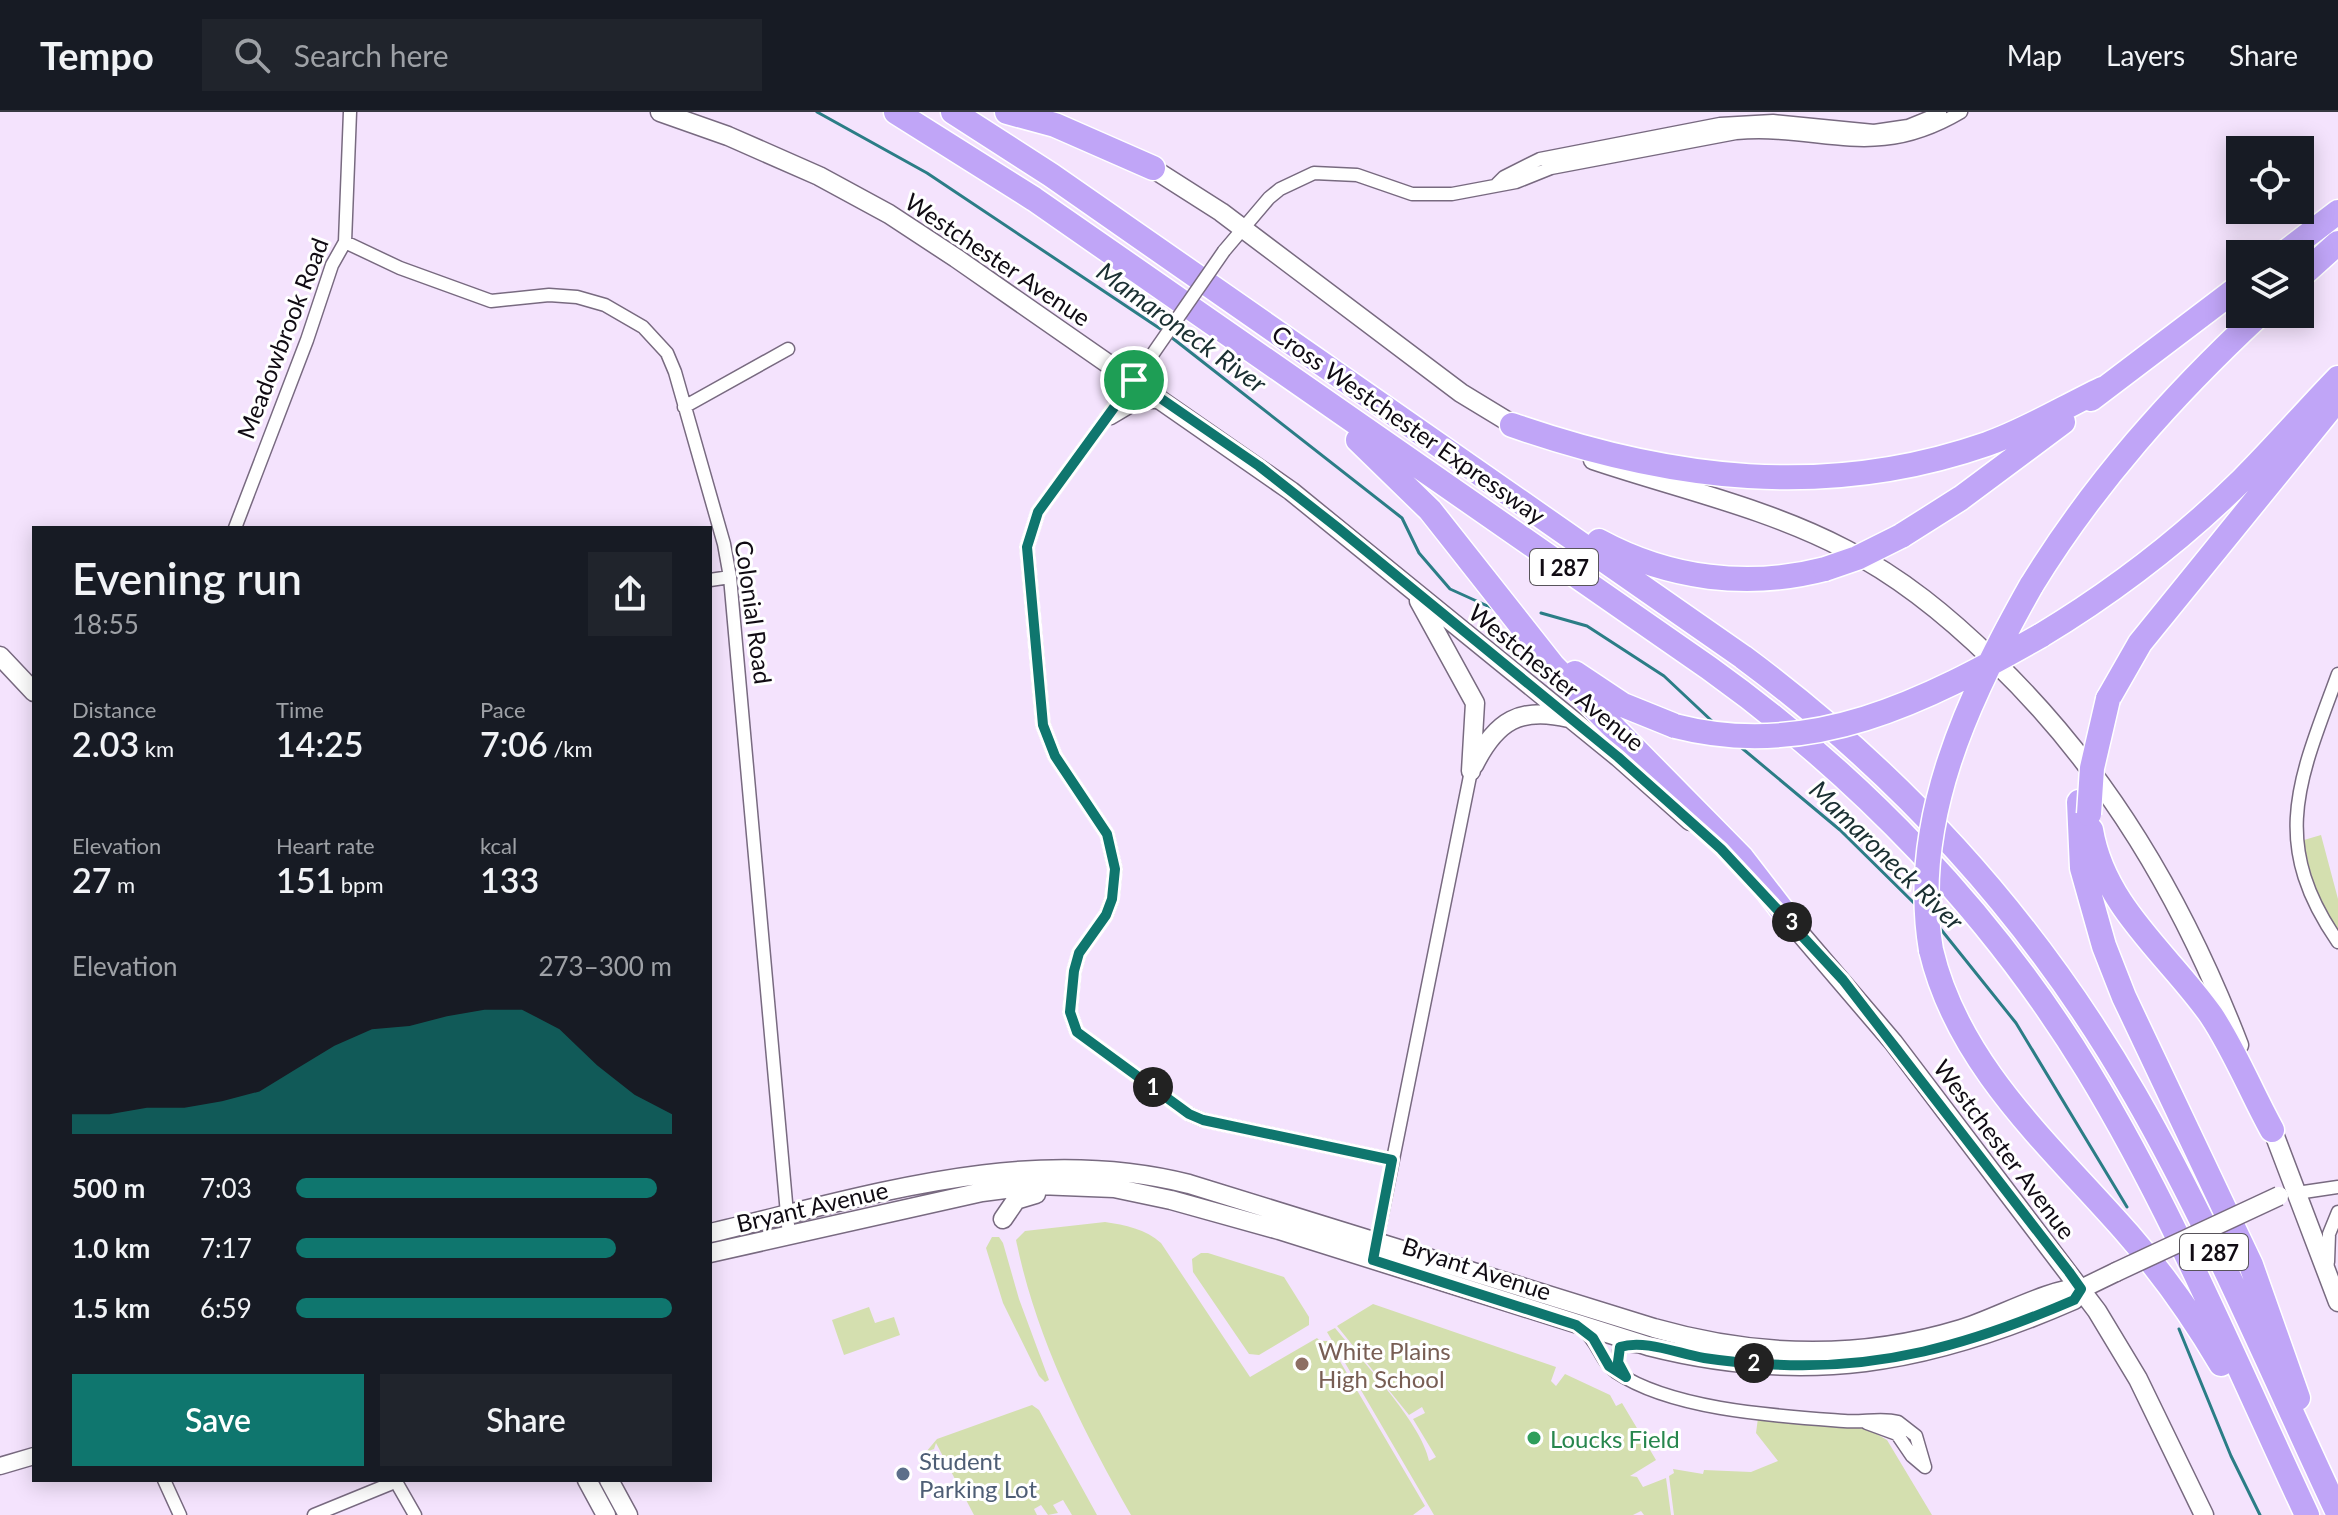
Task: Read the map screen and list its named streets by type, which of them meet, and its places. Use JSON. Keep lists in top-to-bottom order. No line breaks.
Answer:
{"streets":{"highway":["Cross Westchester Expressway","I 287"],"main road":["Westchester Avenue","Bryant Avenue"],"street":["Meadowbrook Road","Colonial Road"]},"crossings":[["Westchester Avenue","Bryant Avenue"],["Meadowbrook Road","Colonial Road"],["Colonial Road","Bryant Avenue"]],"water":["Mamaroneck River"],"places":["White Plains High School","Loucks Field","Student Parking Lot"],"page":{"header":"Tempo","search":"Search here","nav":["Map","Layers","Share"],"heading":["Evening run","18:55"],"stats":[["Distance","2.03 km"],["Time","14:25"],["Pace","7:06 /km"],["Elevation","27 m"],["Heart rate","151 bpm"],["kcal","133"]],"pins":["3","1","2"],"chart":["Elevation","273–300 m"],"list":[{"name":"500 m","note":"7:03"},{"name":"1.0 km","note":"7:17"},{"name":"1.5 km","note":"6:59"}],"buttons":["Save","Share"]}}
